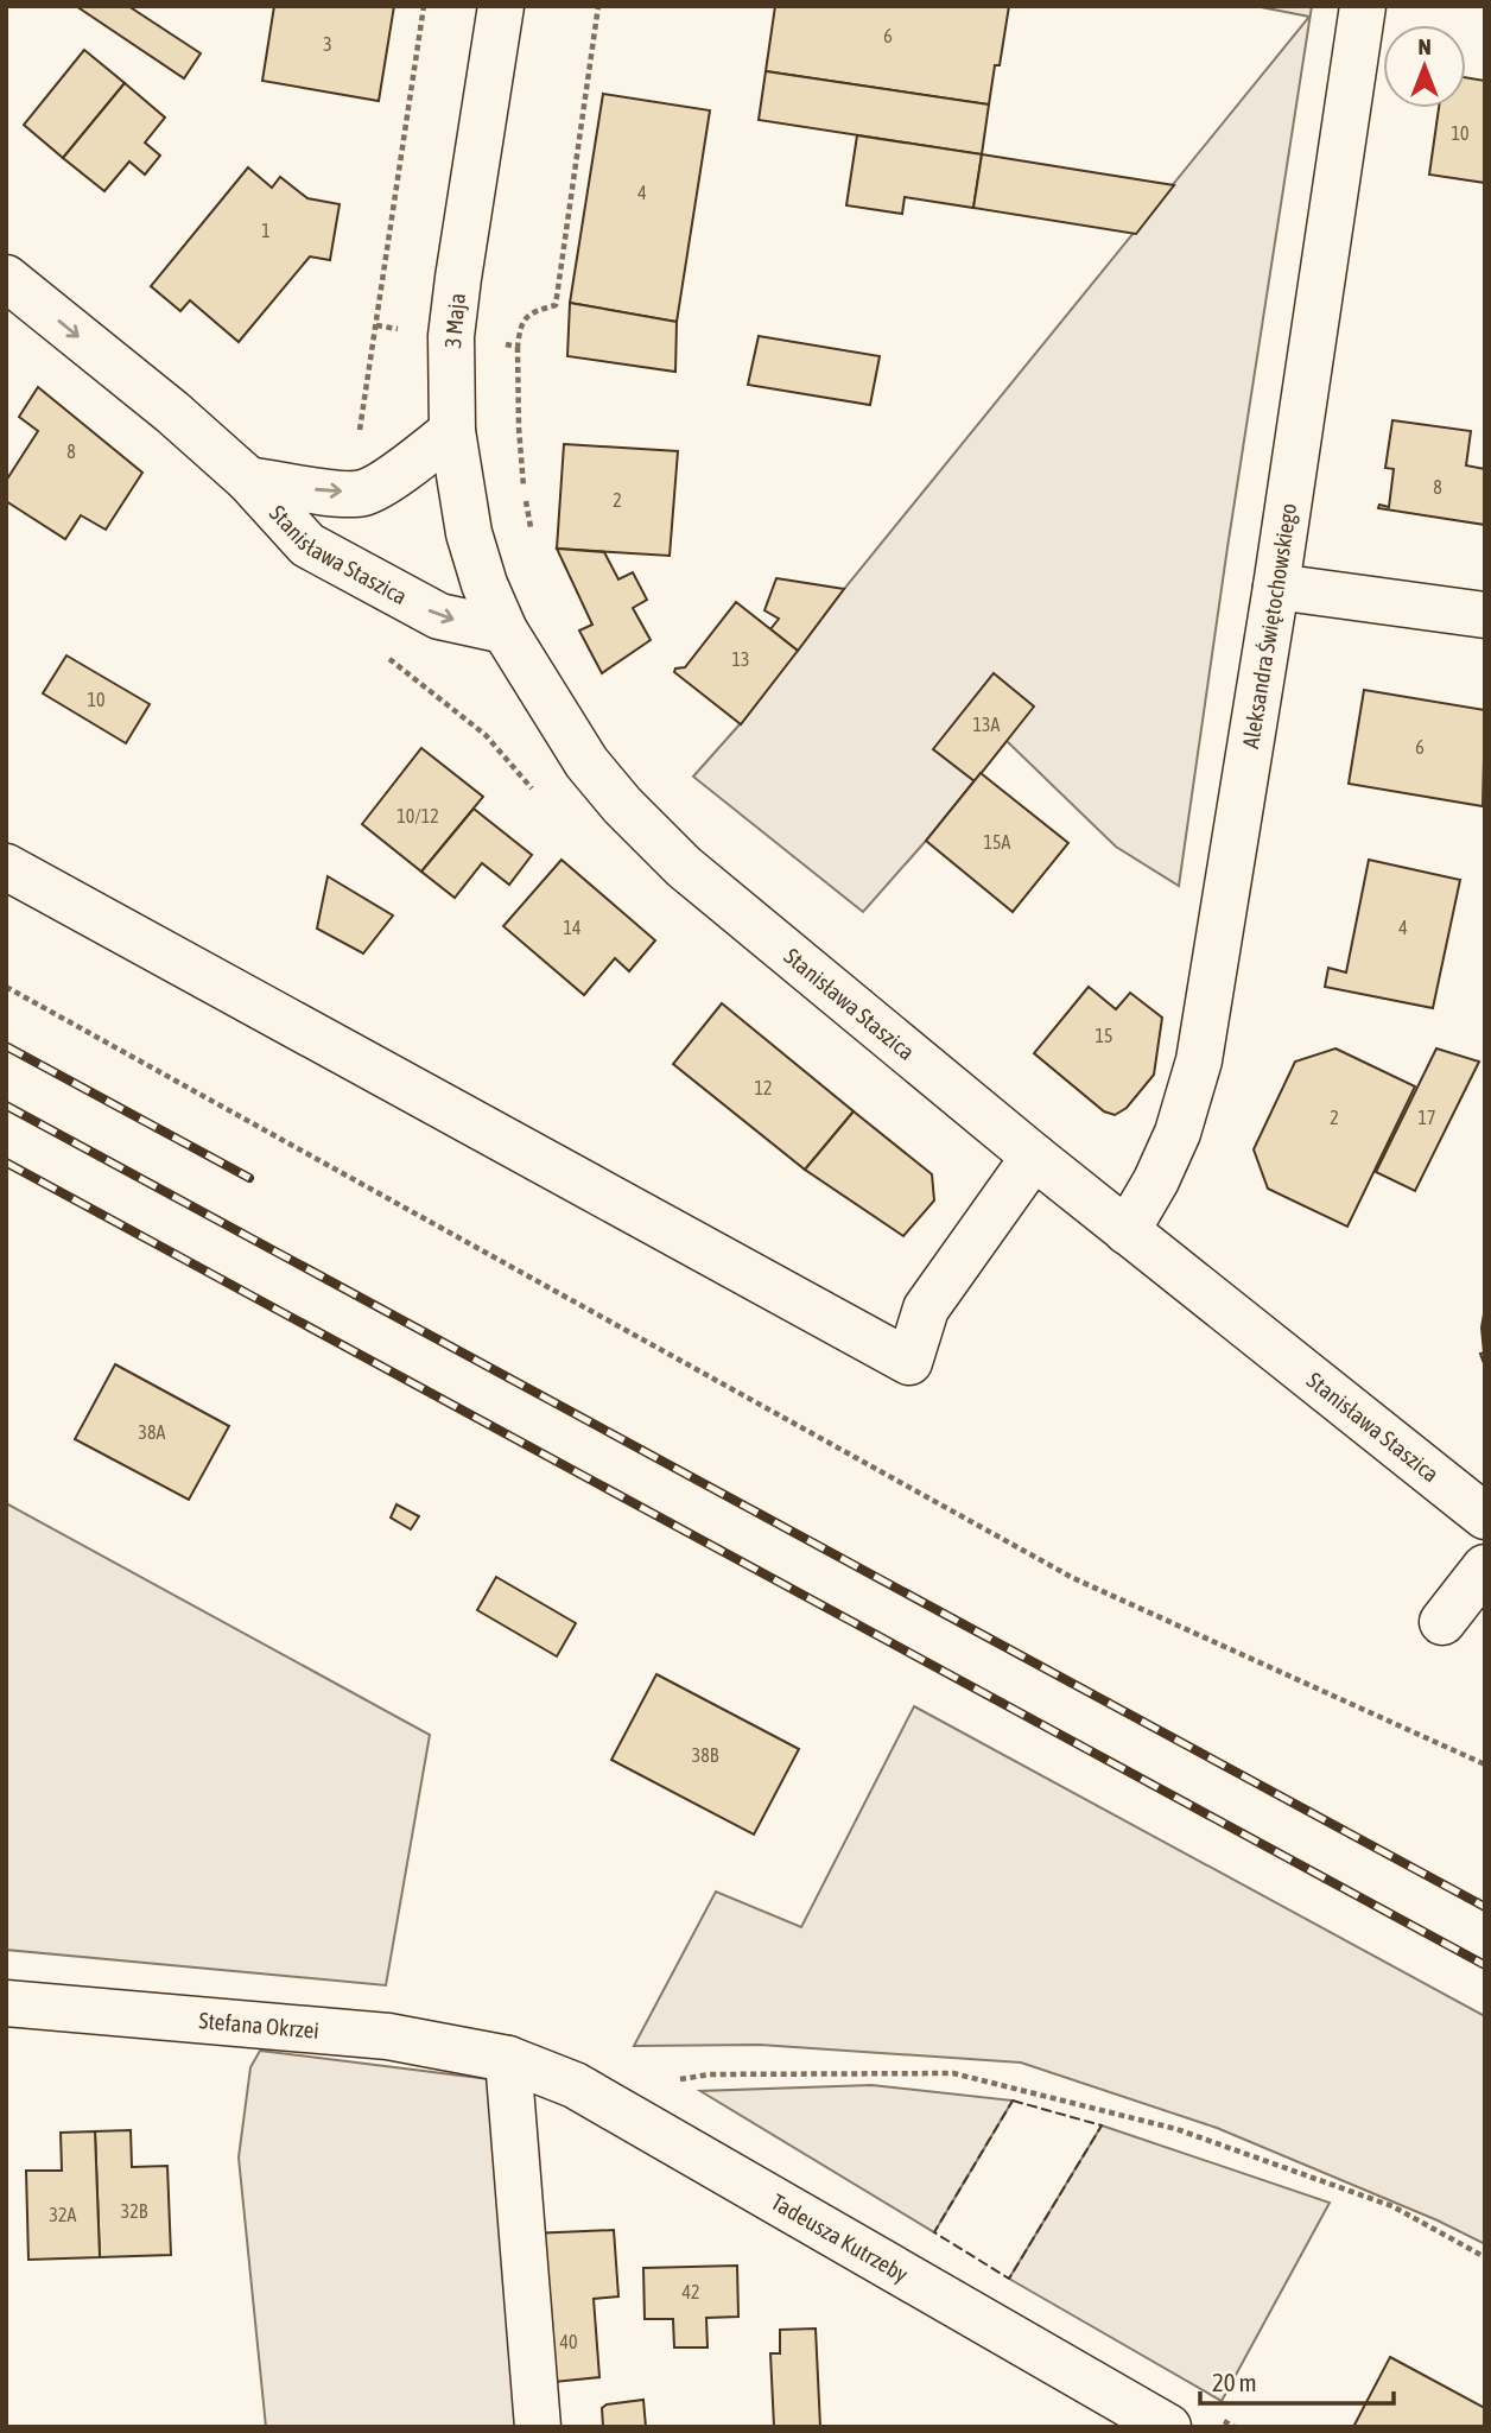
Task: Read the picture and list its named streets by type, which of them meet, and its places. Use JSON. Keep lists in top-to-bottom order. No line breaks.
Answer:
{"streets":{"street":["3 Maja","Stanisława Staszica","Aleksandra Świętochowskiego","Stefana Okrzei","Tadeusza Kutrzeby"]},"crossings":[["3 Maja","Stanisława Staszica"],["Stanisława Staszica","Aleksandra Świętochowskiego"],["Stefana Okrzei","Tadeusza Kutrzeby"]],"one_way":["Stanisława Staszica"],"house_numbers":["6","3","10","4","1","8","8","2","13","10","13A","6","10/12","15A","14","4","15","12","2","17","38A","38B","32B","32A","42","40"],"scale_bar":"20 m","north":"top"}
